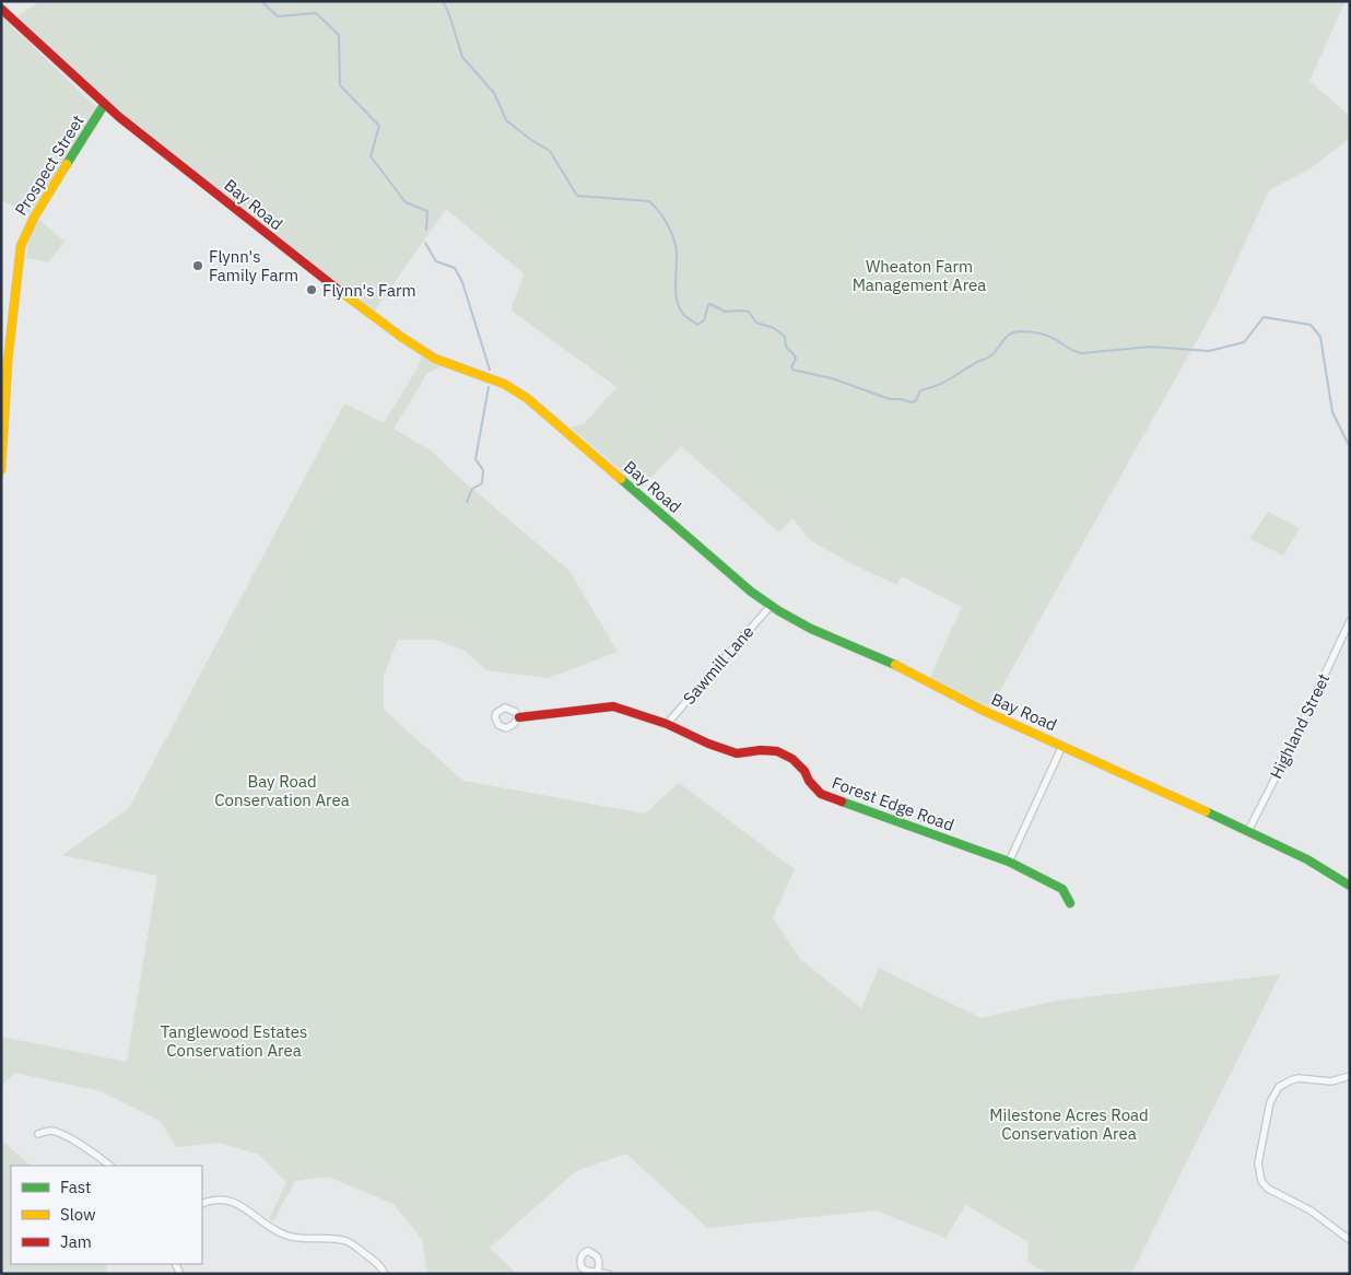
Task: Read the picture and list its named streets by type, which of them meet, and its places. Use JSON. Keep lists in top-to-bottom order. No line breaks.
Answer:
{"streets":{"main road":["Prospect Street","Bay Road","Forest Edge Road"],"street":["Sawmill Lane","Highland Street"]},"crossings":[["Prospect Street","Bay Road"],["Bay Road","Sawmill Lane"],["Bay Road","Highland Street"],["Sawmill Lane","Forest Edge Road"]],"parks":["Wheaton Farm Management Area","Bay Road Conservation Area","Tanglewood Estates Conservation Area","Milestone Acres Road Conservation Area"],"places":["Flynn's Family Farm","Flynn's Farm"],"legend":["Fast","Slow","Jam"]}
